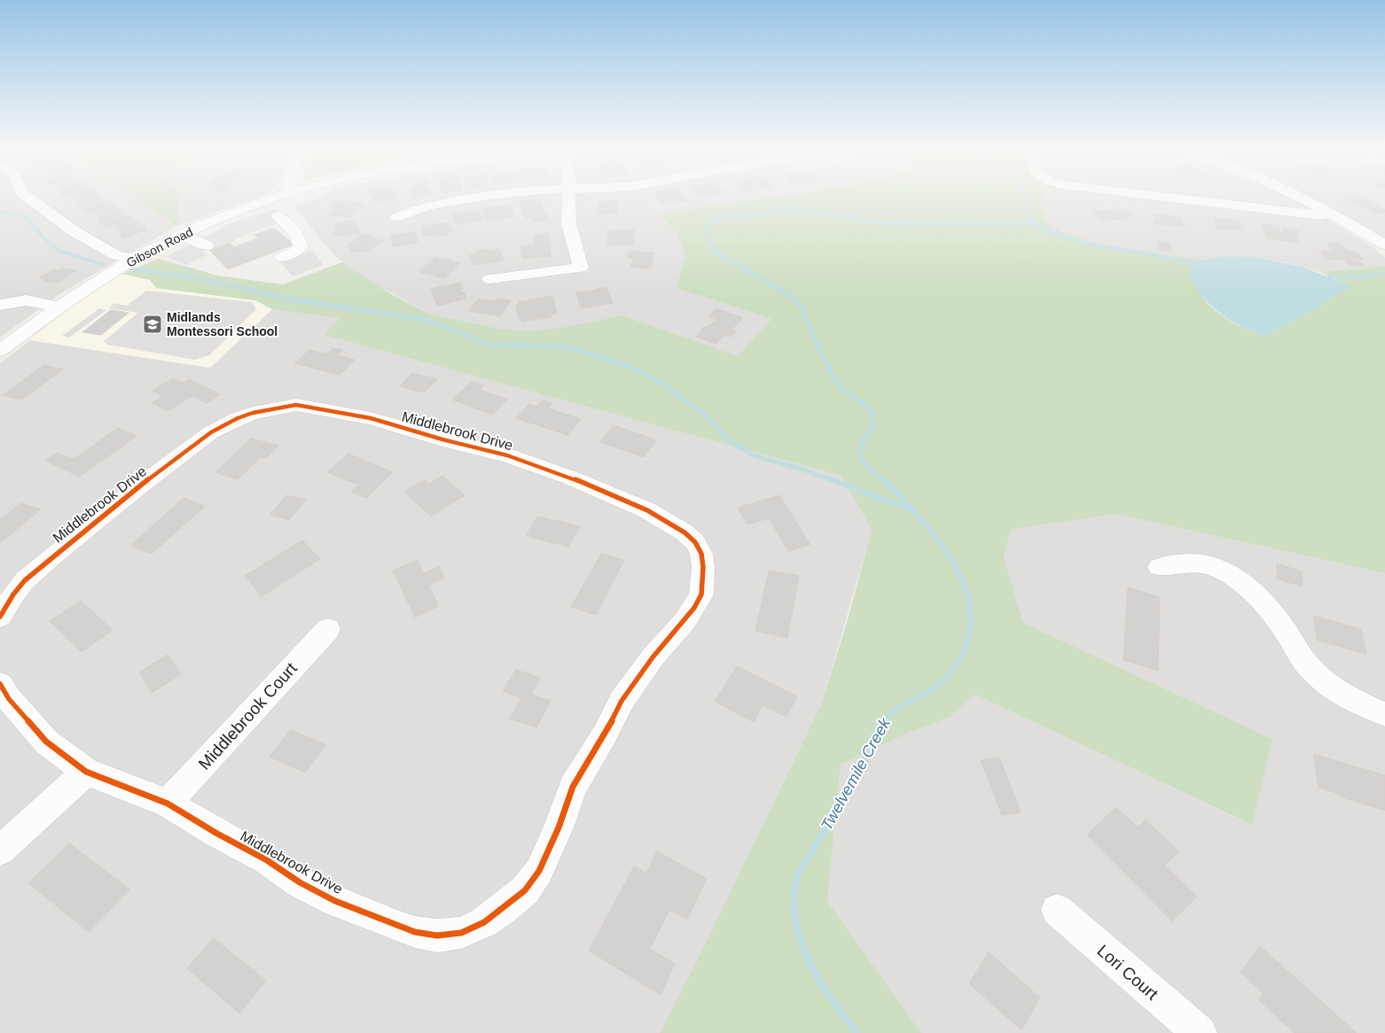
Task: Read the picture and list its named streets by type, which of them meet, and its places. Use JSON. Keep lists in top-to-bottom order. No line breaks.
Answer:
{"streets":{"street":["Gibson Road","Middlebrook Drive","Middlebrook Court","Lori Court"]},"crossings":[["Middlebrook Drive","Middlebrook Court"]],"water":["Twelvemile Creek"],"places":{"school or university":["Midlands Montessori School"]}}
